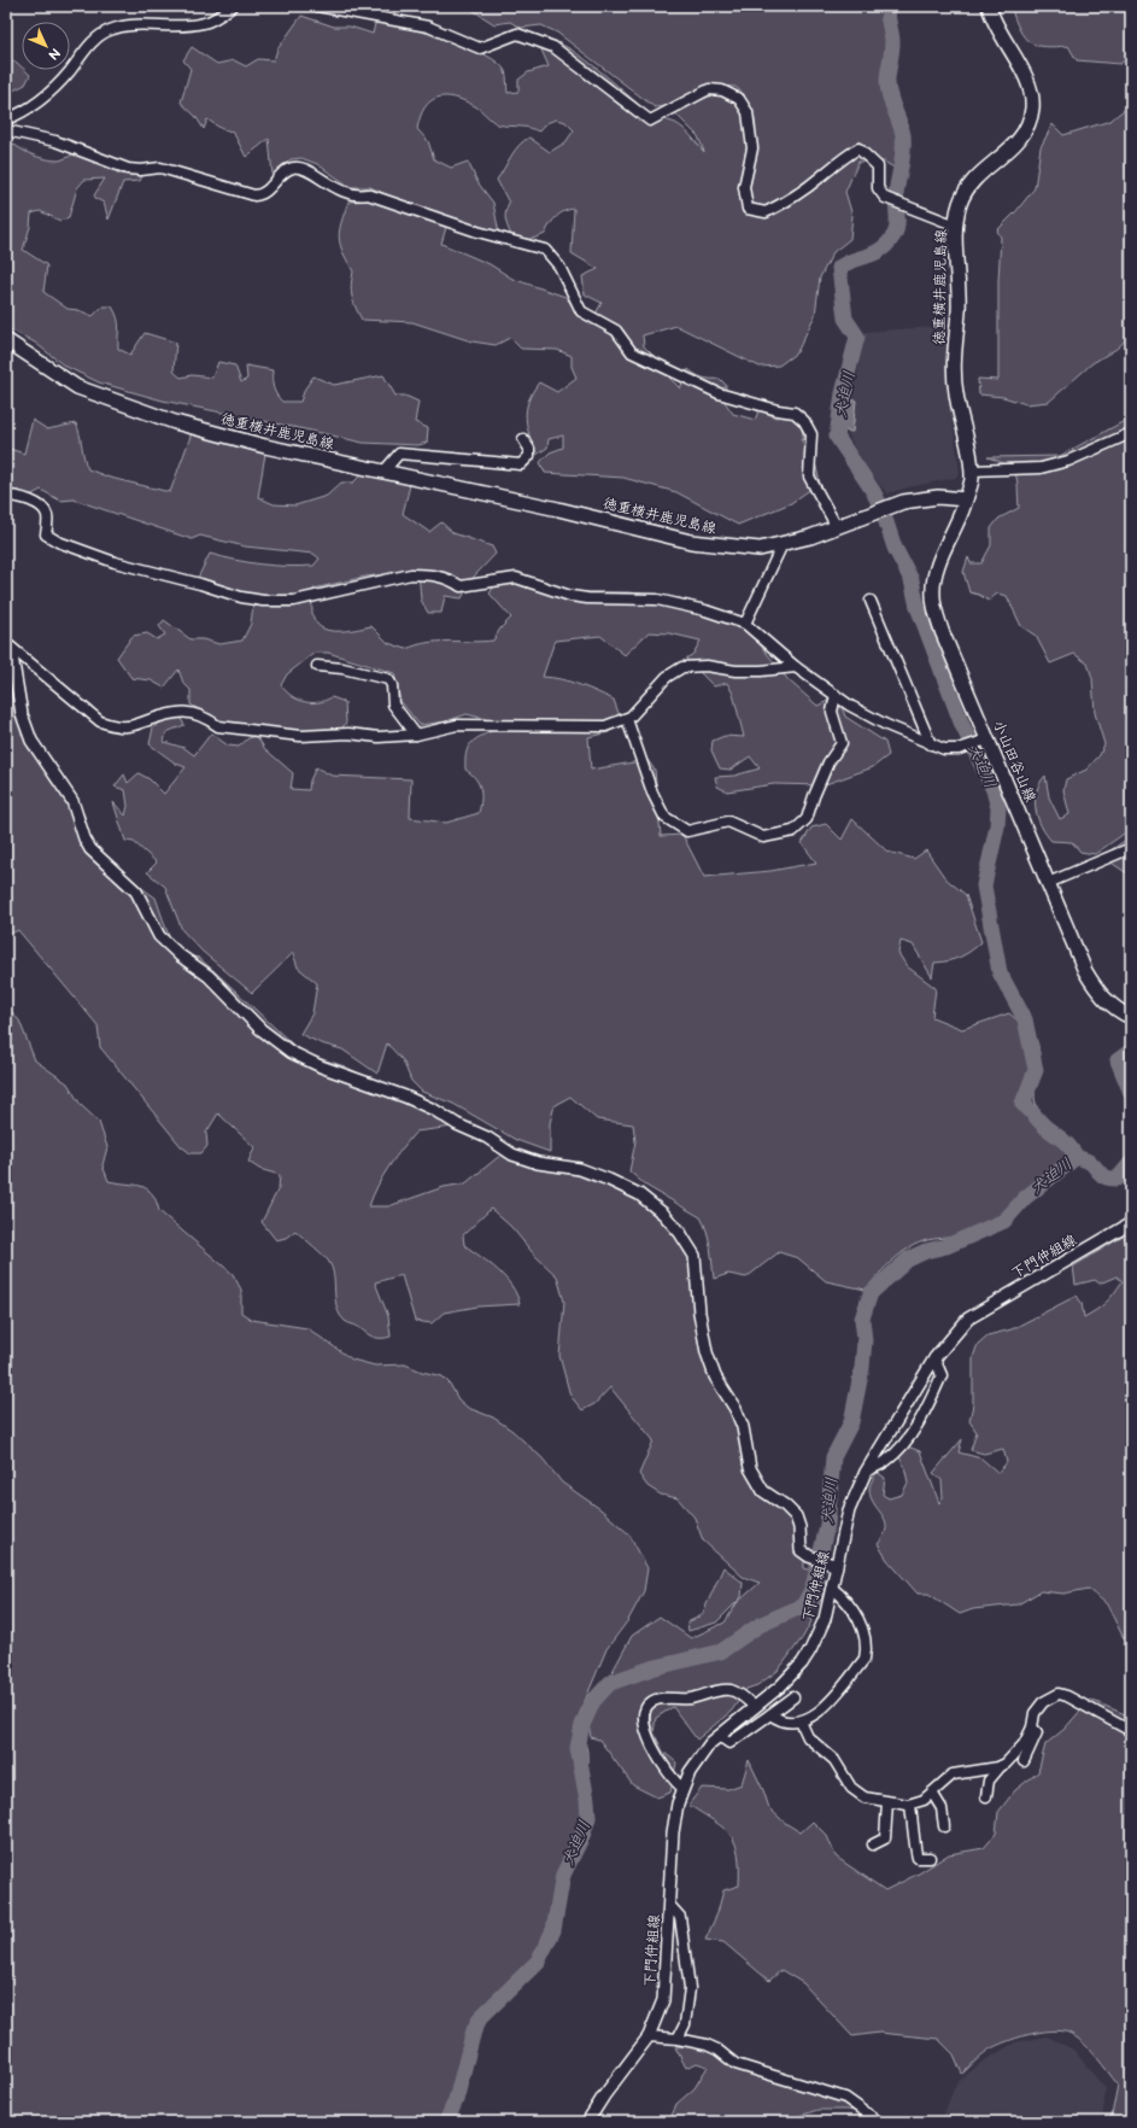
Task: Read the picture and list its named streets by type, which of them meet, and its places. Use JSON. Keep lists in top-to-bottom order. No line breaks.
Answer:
{"streets":{"main road":["徳重横井鹿児島線","小山田谷山線"],"street":["下門仲組線"]},"crossings":[["徳重横井鹿児島線","小山田谷山線"]],"water":["犬迫川"],"north":"bottom right"}
